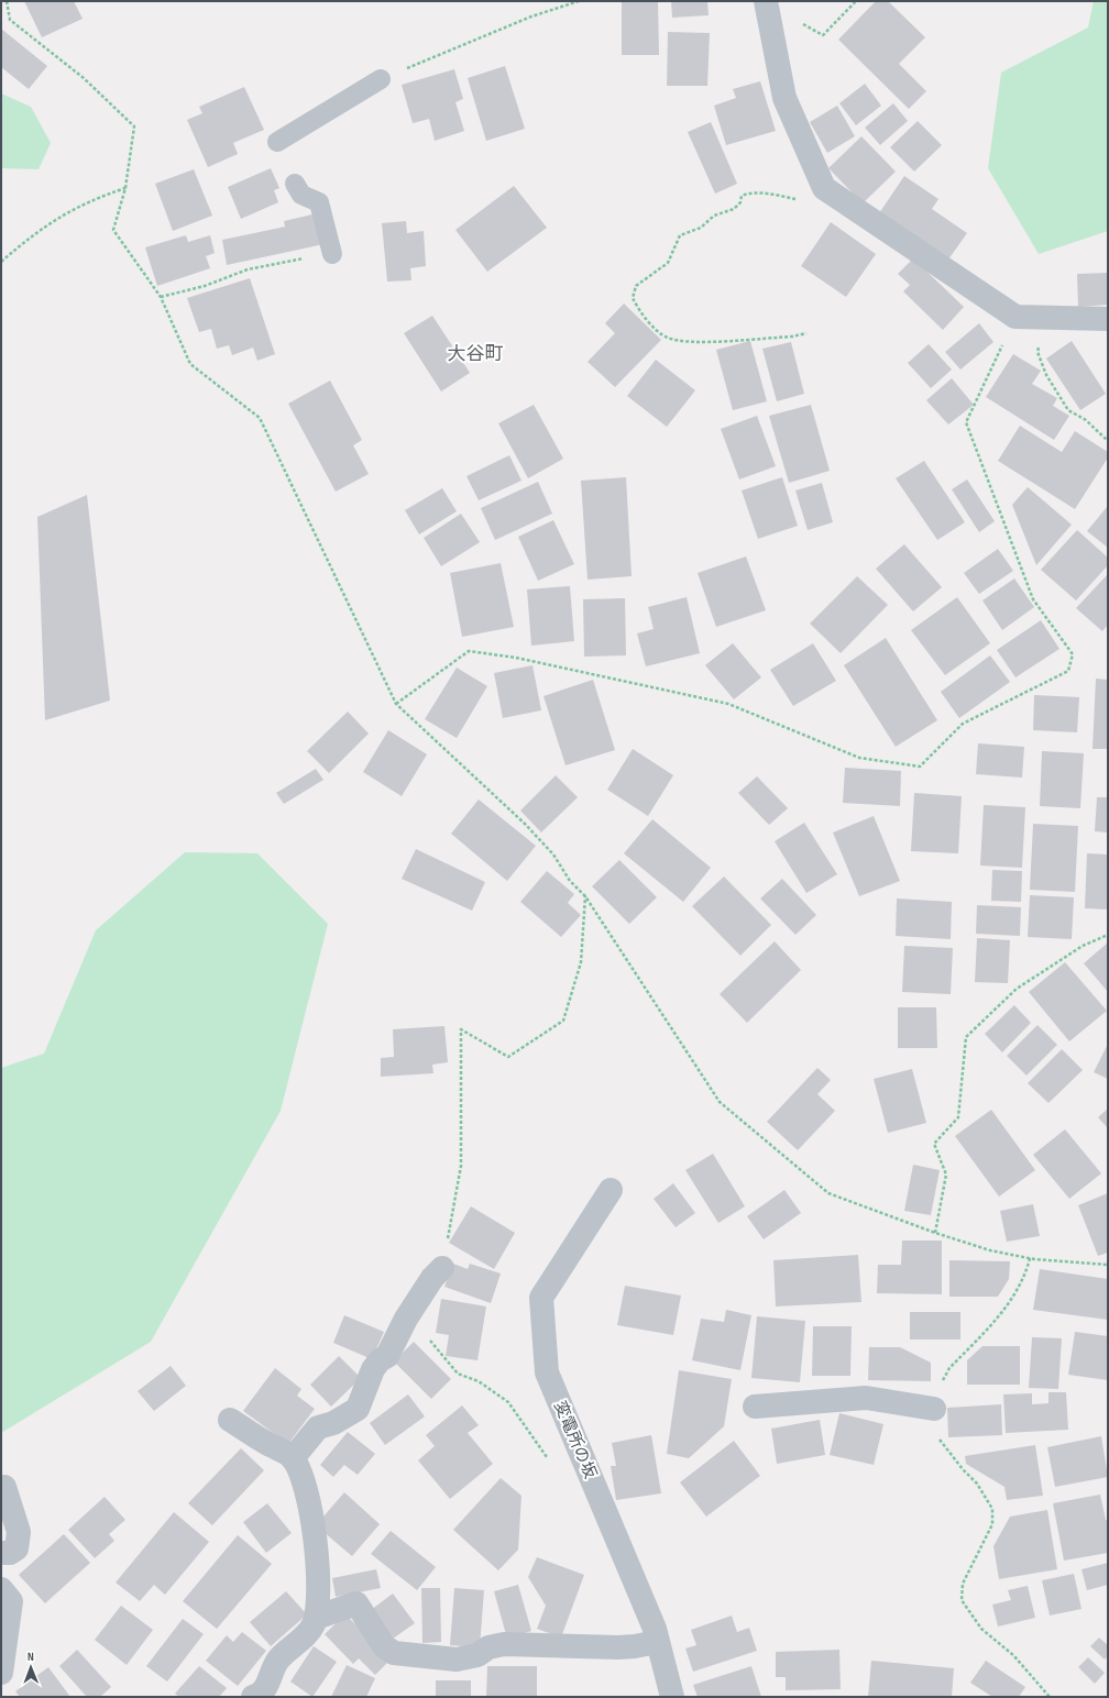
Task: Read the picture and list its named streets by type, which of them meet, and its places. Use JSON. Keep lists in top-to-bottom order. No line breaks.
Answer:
{"streets":{"street":["変電所の坂"]},"districts":["大谷町"],"north":"top"}
